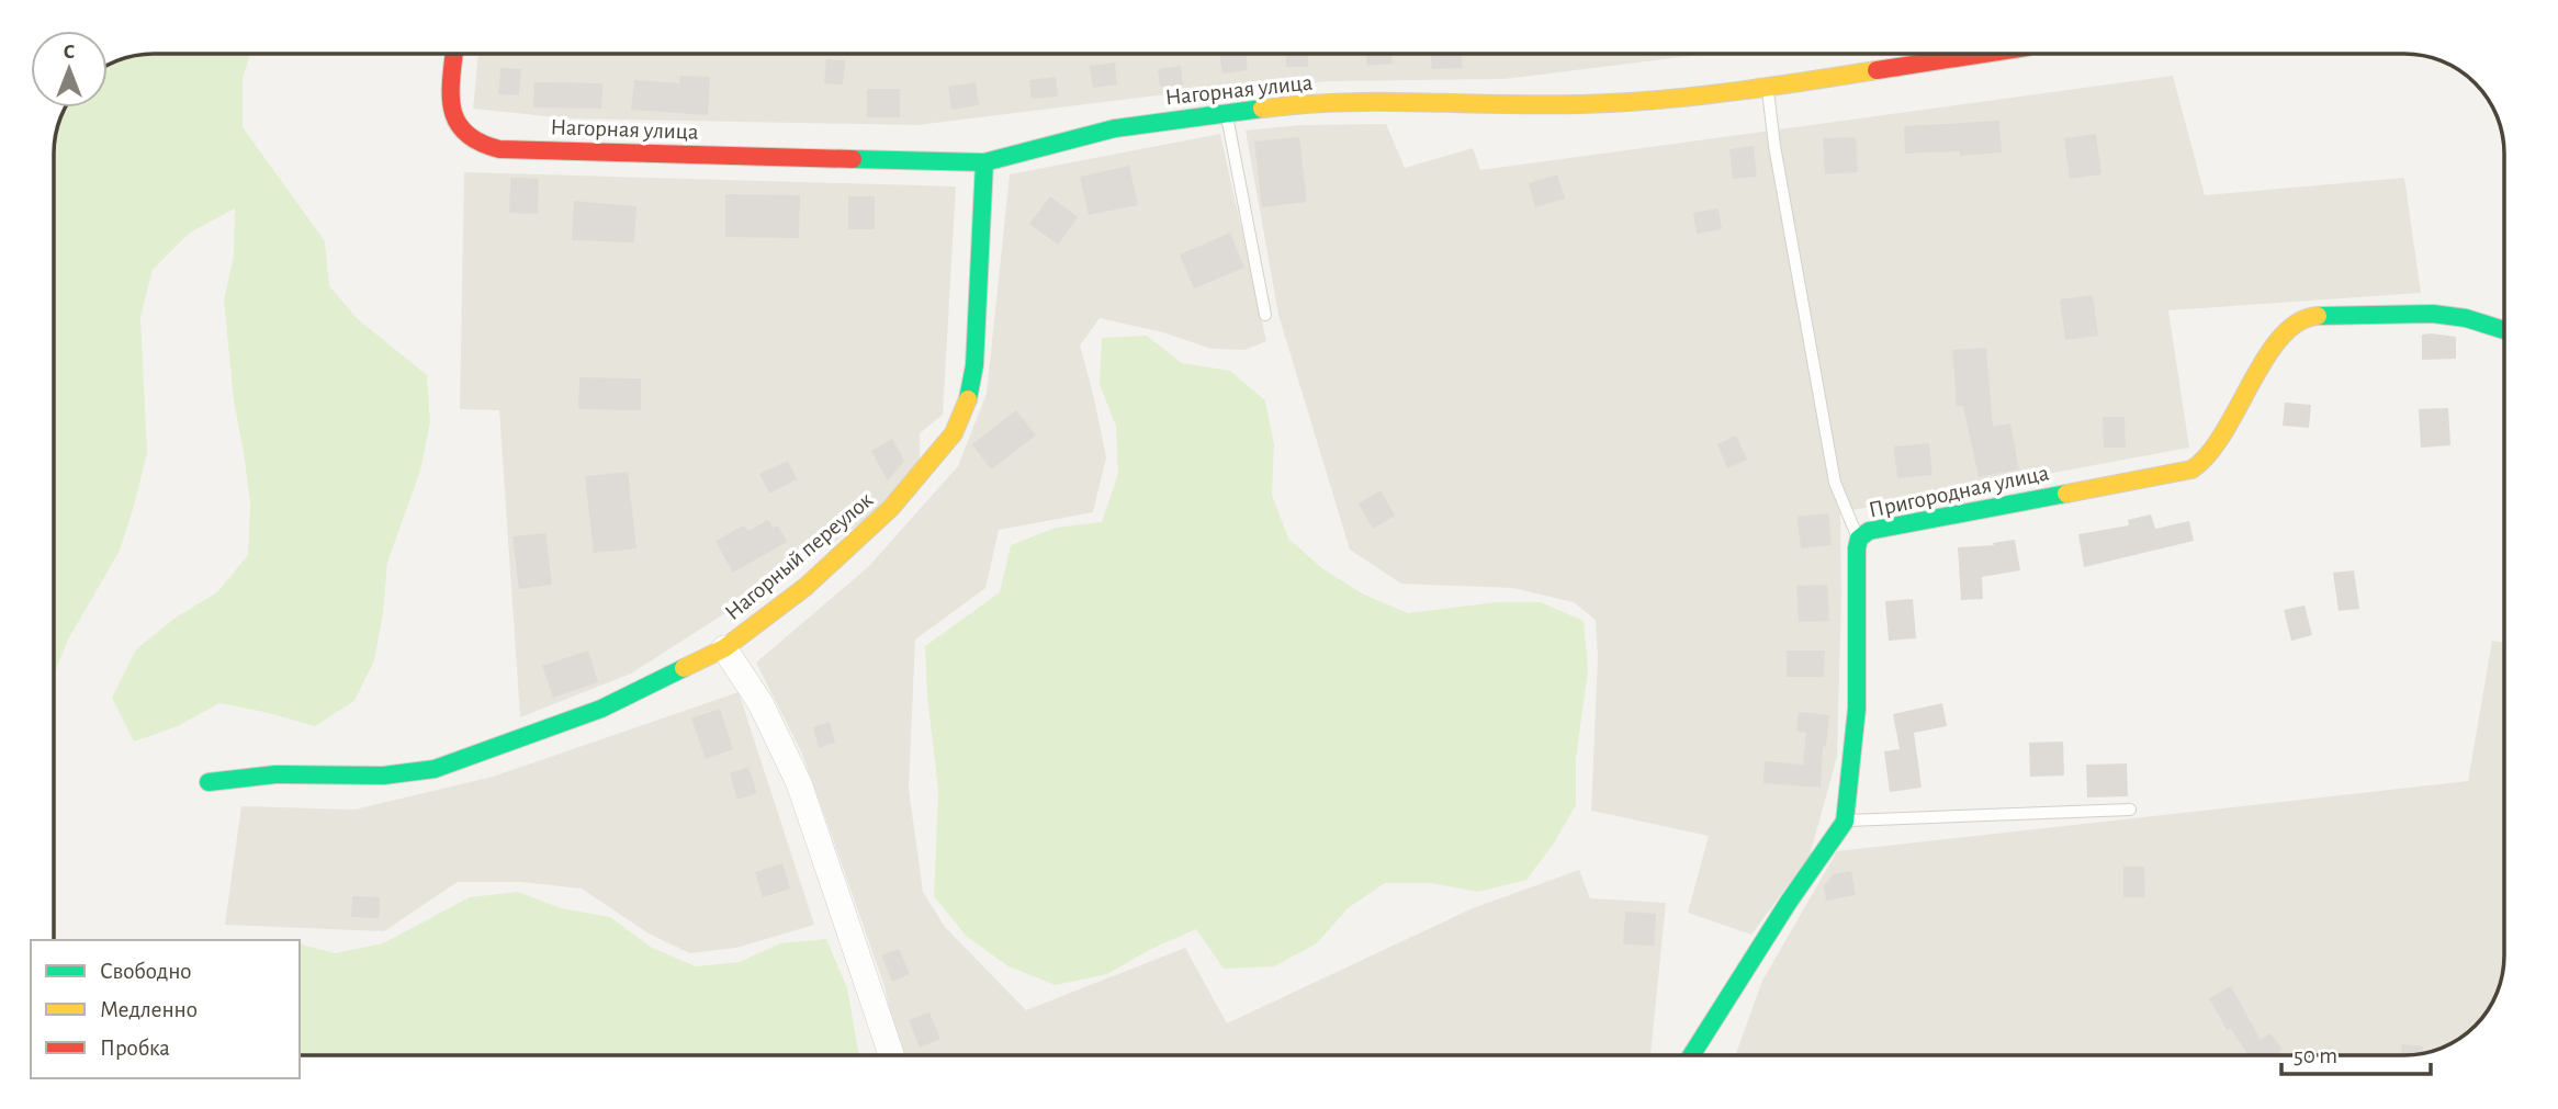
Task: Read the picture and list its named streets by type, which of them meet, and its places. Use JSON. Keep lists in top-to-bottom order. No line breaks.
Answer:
{"streets":{"street":["Нагорная улица","Пригородная улица","Нагорный переулок"]},"crossings":[["Нагорная улица","Нагорный переулок"]],"legend":["Свободно","Медленно","Пробка"],"scale_bar":"50 m","north":"top"}
